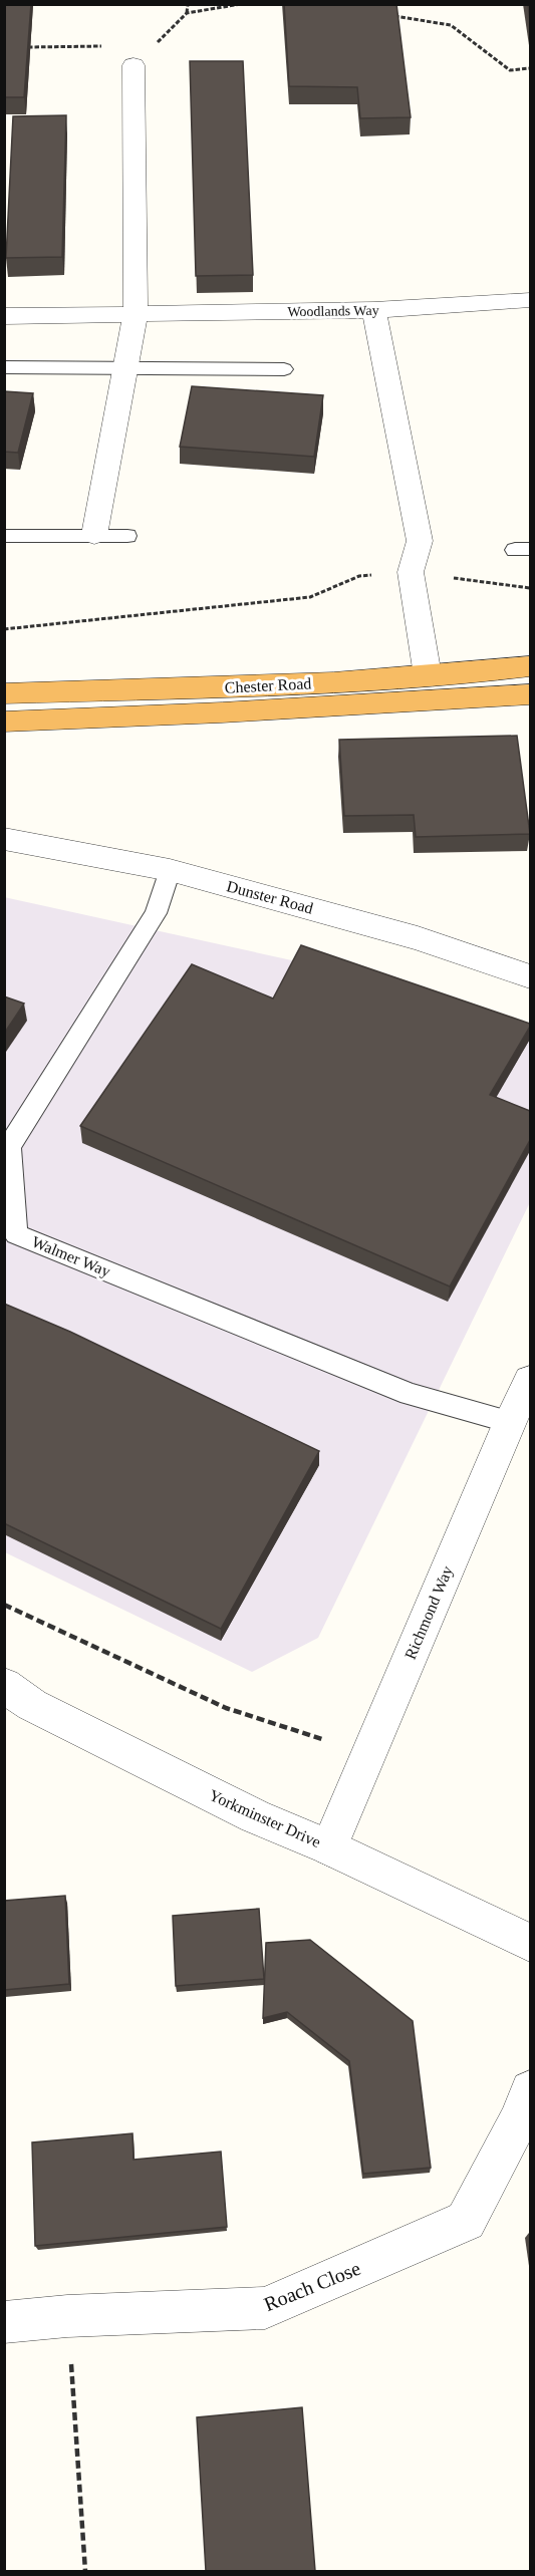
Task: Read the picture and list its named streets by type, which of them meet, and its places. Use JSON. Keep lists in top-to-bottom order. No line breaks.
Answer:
{"streets":{"highway":["Chester Road"],"street":["Woodlands Way","Dunster Road","Richmond Way","Yorkminster Drive","Roach Close"],"lane":["Walmer Way"]},"crossings":[["Dunster Road","Walmer Way"],["Walmer Way","Richmond Way"],["Richmond Way","Yorkminster Drive"]]}
